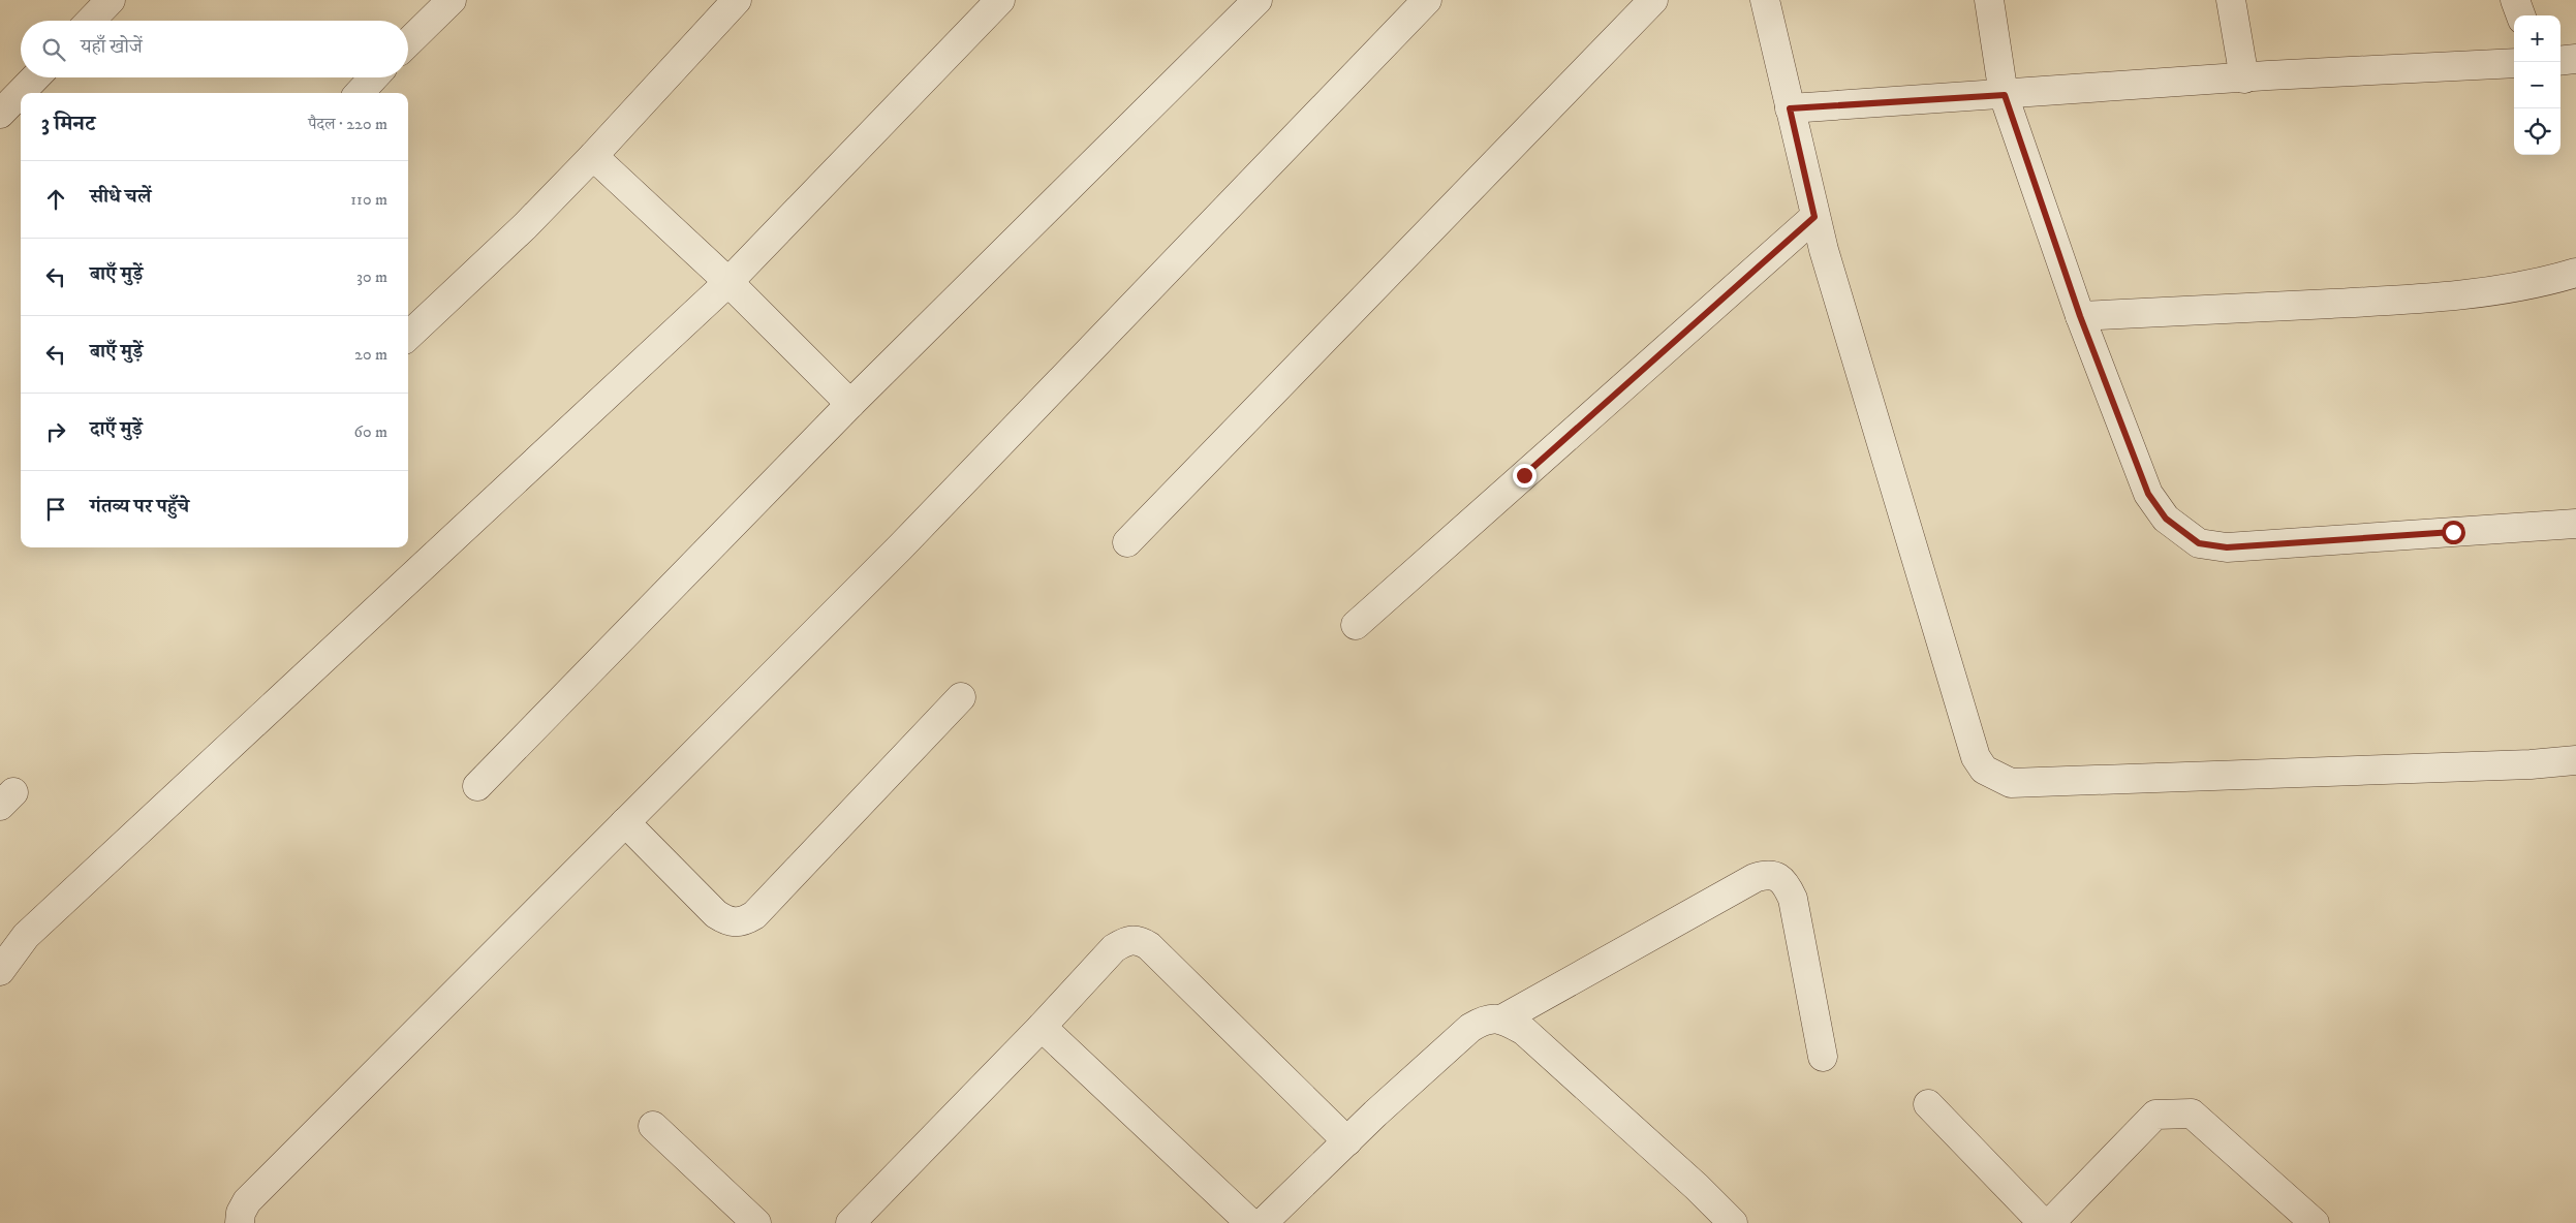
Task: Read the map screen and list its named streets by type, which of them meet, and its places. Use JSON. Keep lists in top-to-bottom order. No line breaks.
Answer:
{"page":{"map_buttons":["+","−"],"search":"यहाँ खोजें","heading":["3 मिनट","पैदल · 220 m"],"list":[["सीधे चलें","110 m"],["बाएँ मुड़ें","30 m"],["बाएँ मुड़ें","20 m"],["दाएँ मुड़ें","60 m"],"गंतव्य पर पहुँचे"]}}
